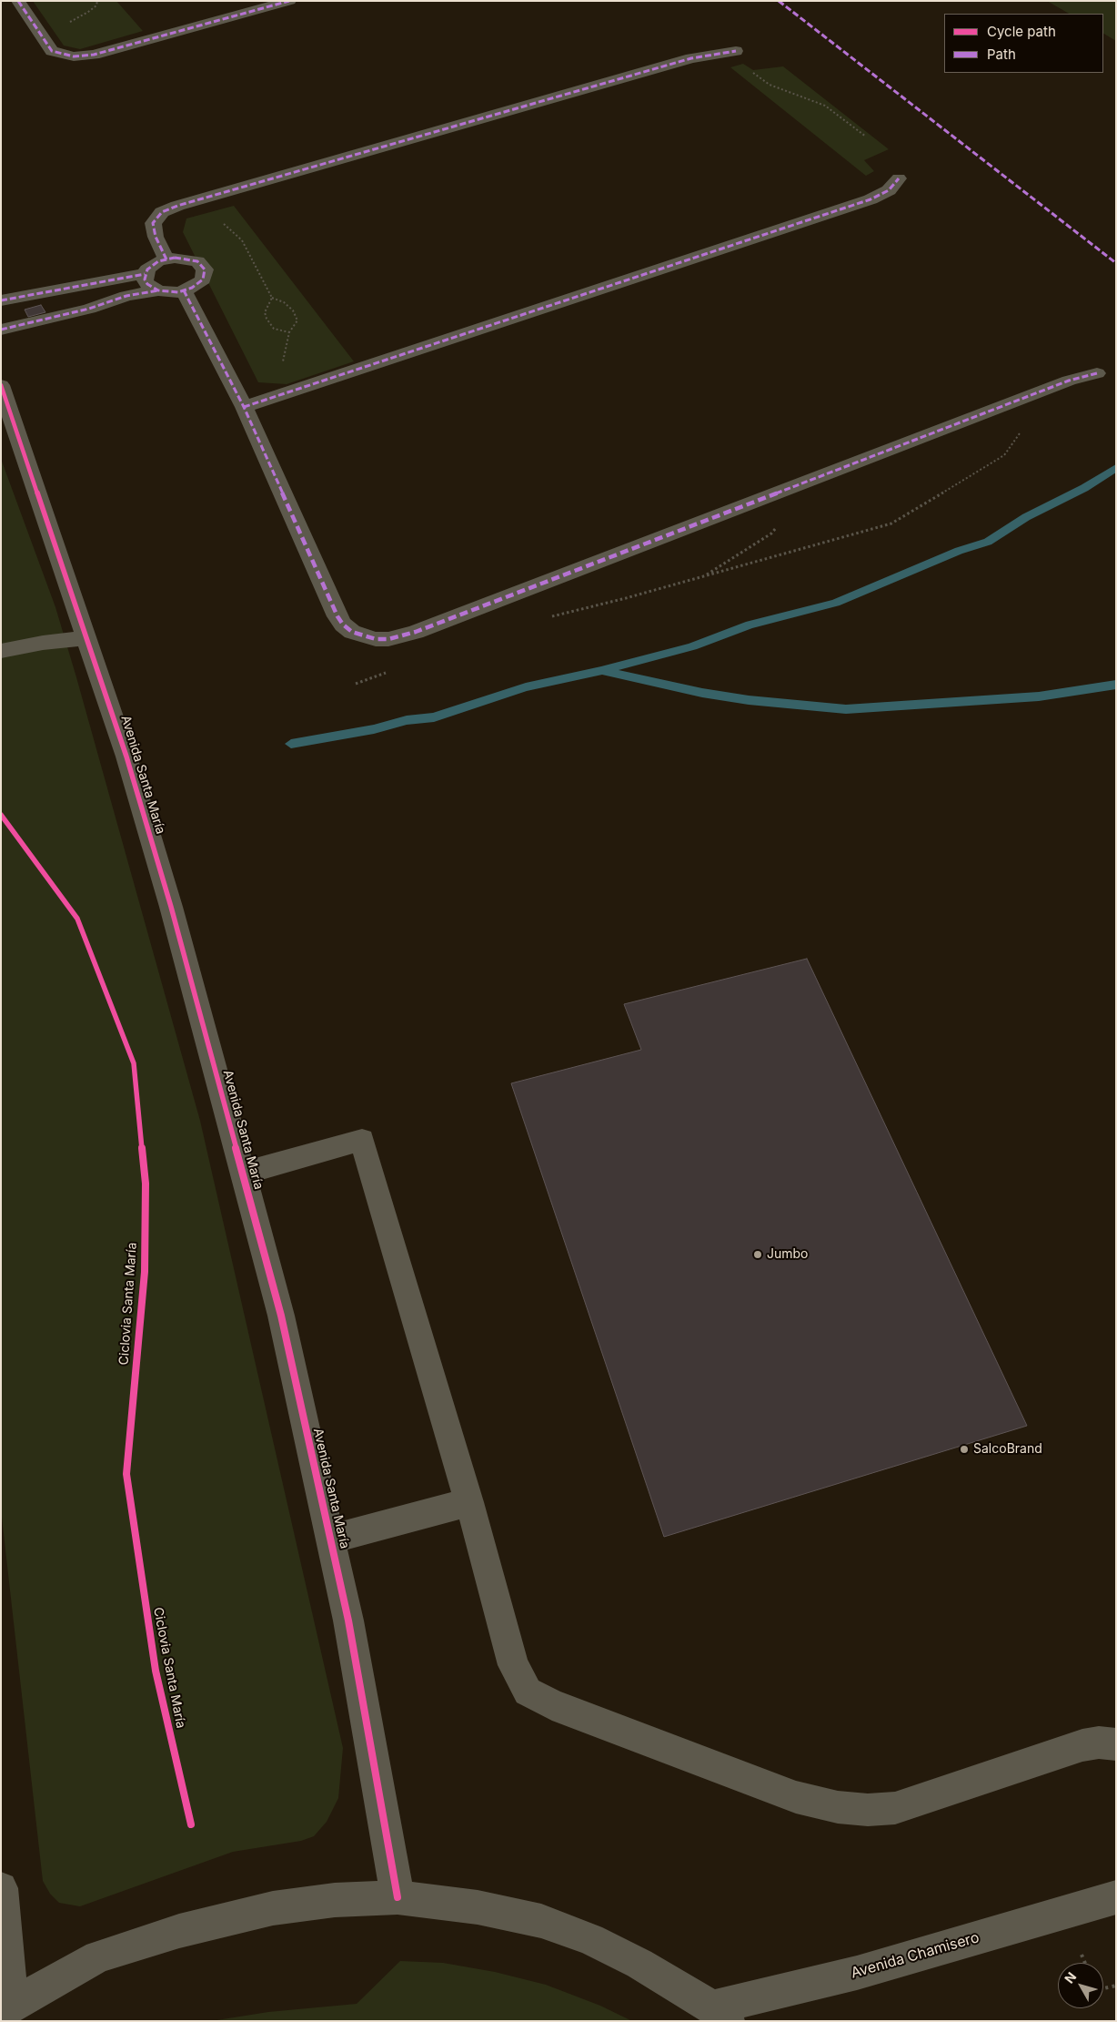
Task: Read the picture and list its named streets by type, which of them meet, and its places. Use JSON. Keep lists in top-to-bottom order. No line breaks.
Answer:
{"streets":{"street":["Avenida Santa María","Avenida Chamisero"],"cycle path":["Ciclovia Santa María"]},"places":["Jumbo","SalcoBrand"],"legend":["Cycle path","Path"],"north":"top left"}
